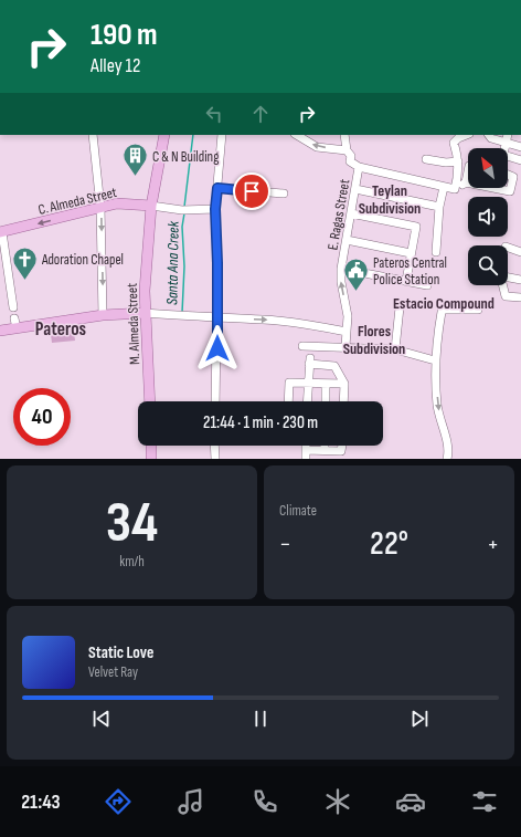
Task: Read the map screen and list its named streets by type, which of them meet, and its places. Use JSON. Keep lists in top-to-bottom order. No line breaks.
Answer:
{"streets":{"main road":["C. Almeda Street","M. Almeda Street"],"street":["E. Ragas Street"]},"crossings":[["C. Almeda Street","M. Almeda Street"]],"one_way":["C. Almeda Street"],"districts":["Teylan Subdivision","Estacio Compound","Pateros","Flores Subdivision"],"water":["Santa Ana Creek"],"places":{"building":["C & N Building"],"church":["Adoration Chapel"],"public building":["Pateros Central Police Station"]},"north":"top left","page":{"turn":["190 m","Alley 12"],"limit":"40","trip":"21:44 · 1 min · 230 m","tile":[["34","km/h"],"Climate"],"heat":["−","22°","+"],"song":["Static Love","Velvet Ray"],"tabs":"21:43"}}
